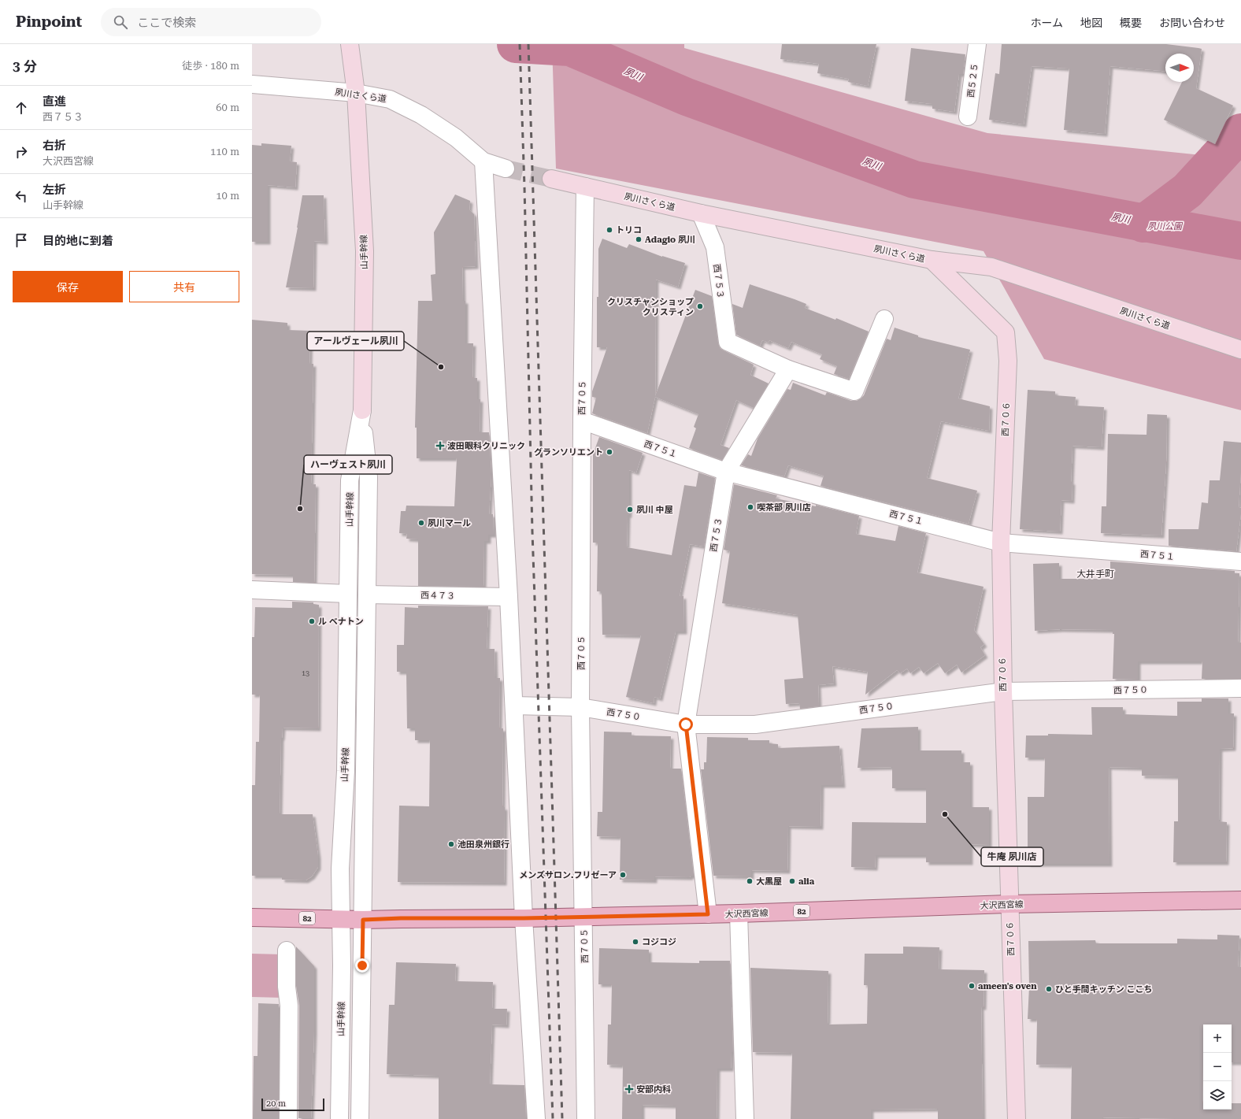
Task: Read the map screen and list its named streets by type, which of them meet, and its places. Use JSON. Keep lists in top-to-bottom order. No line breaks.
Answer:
{"streets":{"main road":["大沢西宮線","82"],"street":["西５２５","夙川さくら道","山手幹線","西７５３","西７０５","西７０６","西７５１","西４７３","西７５０"]},"crossings":[["夙川さくら道","山手幹線"],["夙川さくら道","西７５３"],["夙川さくら道","西７０５"],["夙川さくら道","西７０６"],["山手幹線","西４７３"],["山手幹線","大沢西宮線"],["西７５３","西７５１"],["西７５３","西７５０"],["西７５３","大沢西宮線"],["西７０５","西７５１"],["西７０５","西７５０"],["西７０５","大沢西宮線"],["西７０６","西７５１"],["西７０６","西７５０"],["西７０６","大沢西宮線"]],"districts":["大井手町"],"water":["夙川"],"parks":["夙川公園"],"places":{"other":["トリコ","Adagio 夙川","クリスチャンショップ クリスティン","アールヴェール夙川","グランソリエント","喫茶部 夙川店","ハーヴェスト夙川","夙川 中屋","夙川マール","ル ベナトン","牛庵 夙川店","池田泉州銀行","メンズサロン.フリゼーア","大黒屋","alia","コジコジ","ameen's oven","ひと手間キッチン ここち"],"health":["波田眼科クリニック","安部内科"]},"house_numbers":["13"],"scale_bar":"20 m","north":"right","page":{"header":"Pinpoint","search":"ここで検索","nav":["ホーム","地図","概要","お問い合わせ"],"heading":["3 分","徒歩 · 180 m"],"list":[["直進","西７５３","60 m"],["右折","大沢西宮線","110 m"],["左折","山手幹線","10 m"],"目的地に到着"],"buttons":["保存","共有"],"map_buttons":["+","−"],"scale":"20 m"}}
